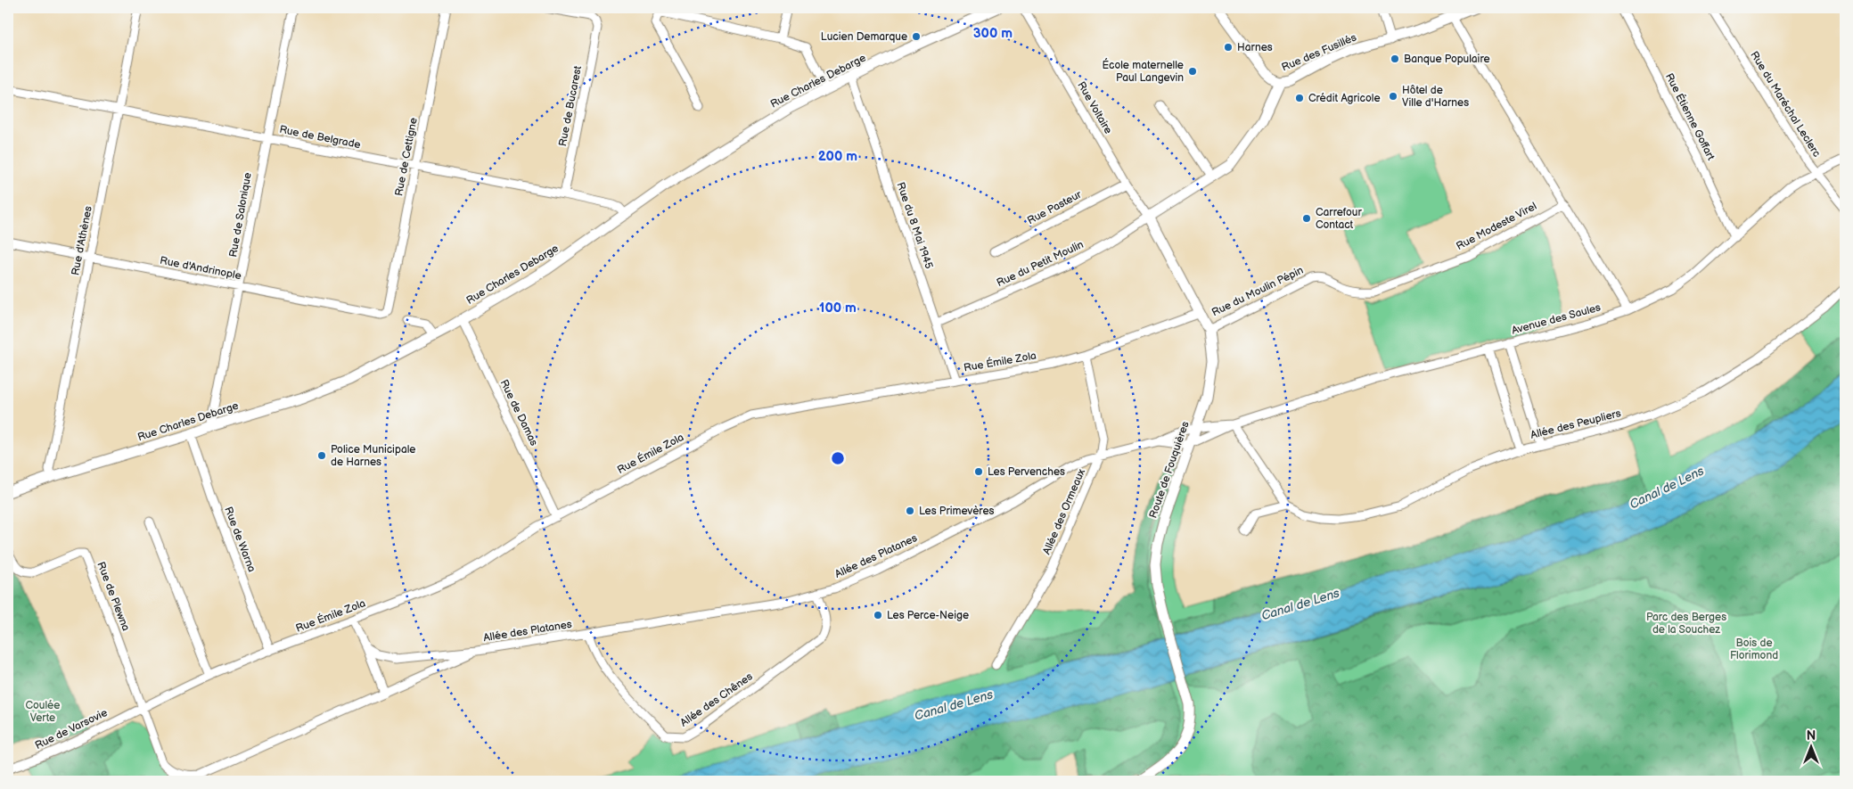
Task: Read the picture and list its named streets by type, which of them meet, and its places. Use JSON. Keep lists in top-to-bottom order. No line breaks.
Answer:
{"streets":{"street":["Rue des Fusillés","Rue Charles Debarge","Rue du Maréchal Leclerc","Rue de Bucarest","Rue Voltaire","Rue Étienne Goffart","Rue de Belgrade","Rue de Cettigne","Rue Pasteur","Rue de Salonique","Rue du 8 Mai 1945","Rue Modeste Virel","Rue d'Athènes","Rue du Petit Moulin","Rue d'Andrinople","Rue du Moulin Pépin","Avenue des Saules","Rue Émile Zola","Rue de Damas","Allée des Peupliers","Route de Fouquières","Allée des Ormeaux","Rue de Warna","Allée des Platanes","Rue de Plewna","Allée des Chênes","Rue de Varsovie"]},"crossings":[["Rue des Fusillés","Rue Voltaire"],["Rue des Fusillés","Rue du Petit Moulin"],["Rue des Fusillés","Rue du Moulin Pépin"],["Rue Charles Debarge","Rue de Belgrade"],["Rue Charles Debarge","Rue de Salonique"],["Rue Charles Debarge","Rue du 8 Mai 1945"],["Rue Charles Debarge","Rue d'Athènes"],["Rue Charles Debarge","Rue de Damas"],["Rue Charles Debarge","Rue de Warna"],["Rue du Maréchal Leclerc","Avenue des Saules"],["Rue de Bucarest","Rue de Belgrade"],["Rue Voltaire","Rue Pasteur"],["Rue Voltaire","Rue du Petit Moulin"],["Rue Voltaire","Rue du Moulin Pépin"],["Rue Étienne Goffart","Avenue des Saules"],["Rue de Belgrade","Rue de Cettigne"],["Rue de Belgrade","Rue de Salonique"],["Rue de Belgrade","Rue d'Athènes"],["Rue de Cettigne","Rue d'Andrinople"],["Rue de Salonique","Rue d'Andrinople"],["Rue du 8 Mai 1945","Rue du Petit Moulin"],["Rue du 8 Mai 1945","Rue Émile Zola"],["Rue Modeste Virel","Rue du Moulin Pépin"],["Rue d'Athènes","Rue d'Andrinople"],["Rue du Petit Moulin","Rue du Moulin Pépin"],["Rue du Moulin Pépin","Rue Émile Zola"],["Rue du Moulin Pépin","Route de Fouquières"],["Avenue des Saules","Route de Fouquières"],["Avenue des Saules","Allée des Platanes"],["Rue Émile Zola","Rue de Damas"],["Rue Émile Zola","Allée des Ormeaux"],["Rue Émile Zola","Rue de Warna"],["Rue Émile Zola","Allée des Platanes"],["Rue Émile Zola","Rue de Plewna"],["Rue Émile Zola","Rue de Varsovie"],["Route de Fouquières","Allée des Platanes"],["Allée des Ormeaux","Allée des Platanes"],["Allée des Platanes","Rue de Plewna"],["Allée des Platanes","Allée des Chênes"],["Allée des Platanes","Rue de Varsovie"],["Rue de Plewna","Rue de Varsovie"]],"water":["Canal de Lens"],"parks":["Parc des Berges de la Souchez","Bois de Florimond","Coulée Verte"],"places":["Lucien Demarque","Harnes","Banque Populaire","École maternelle Paul Langevin","Hôtel de Ville d'Harnes","Crédit Agricole","Carrefour Contact","Police Municipale de Harnes","Les Pervenches","Les Primevères","Les Perce-Neige"],"north":"top","rings":["300 m","200 m","100 m"]}
